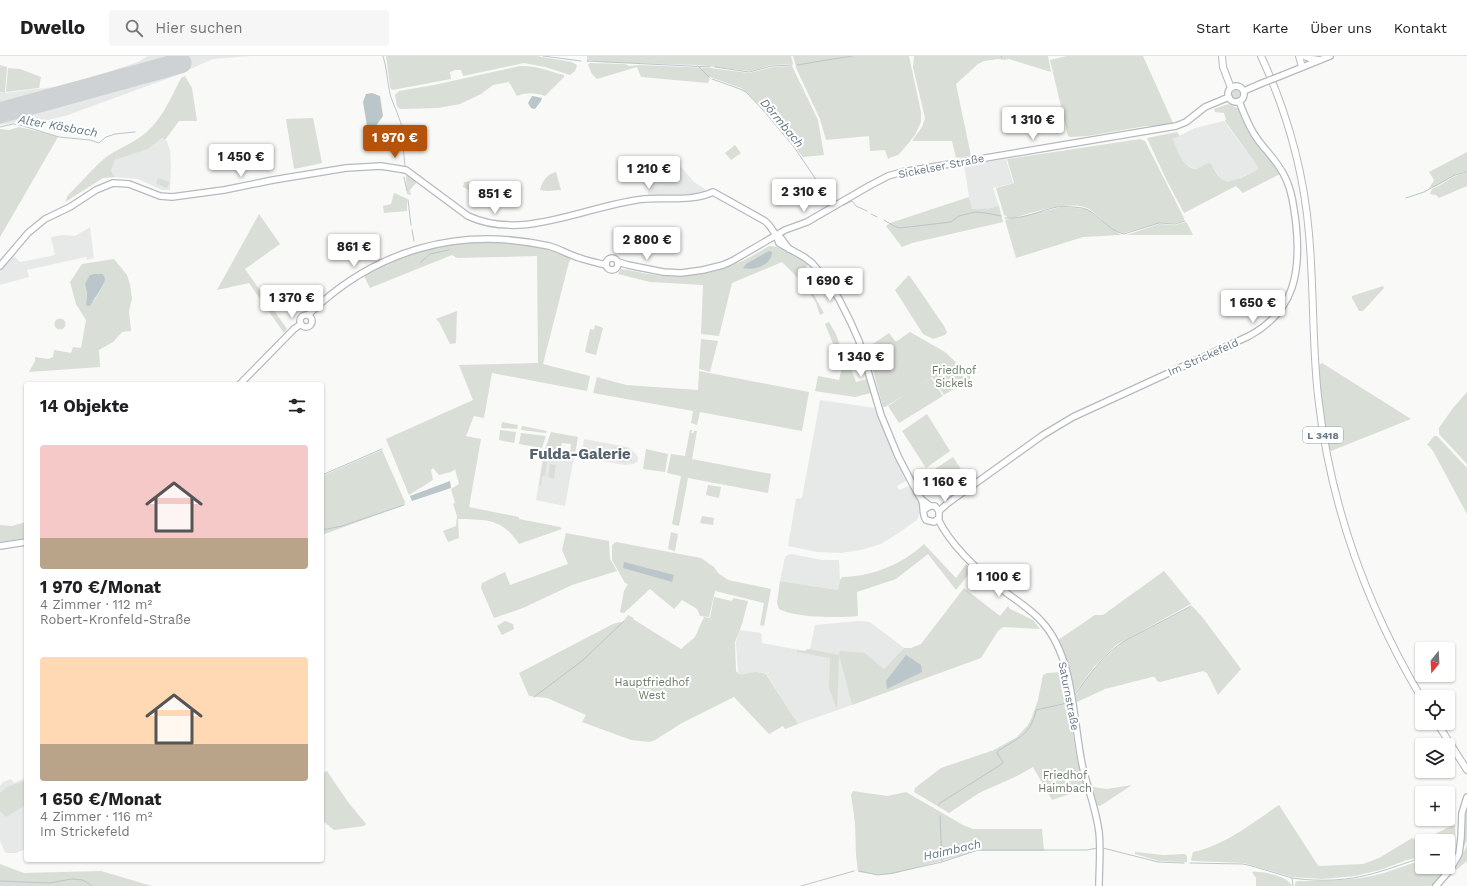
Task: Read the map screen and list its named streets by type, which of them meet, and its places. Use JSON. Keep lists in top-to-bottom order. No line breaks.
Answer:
{"streets":{"main road":["L 3418"],"street":["Sickelser Straße","Im Strickefeld","Saturnstraße"]},"crossings":[["Sickelser Straße","Im Strickefeld"],["Im Strickefeld","Saturnstraße"]],"districts":["Fulda-Galerie"],"water":["Dörmbach","Alter Käsbach","Haimbach"],"parks":["Friedhof Sickels","Hauptfriedhof West","Friedhof Haimbach"],"north":"bottom","page":{"header":"Dwello","search":"Hier suchen","nav":["Start","Karte","Über uns","Kontakt"],"price":["1 310 €","1 970 €","1 450 €","1 210 €","2 310 €","851 €","2 800 €","861 €","1 690 €","1 370 €","1 650 €","1 340 €","1 160 €","1 100 €"],"heading":"14 Objekte","list":[{"name":"1 970 €/Monat","note":"4 Zimmer · 112 m² · Robert-Kronfeld-Straße"},{"name":"1 650 €/Monat","note":"4 Zimmer · 116 m² · Im Strickefeld"}],"map_buttons":["+","−"]}}
